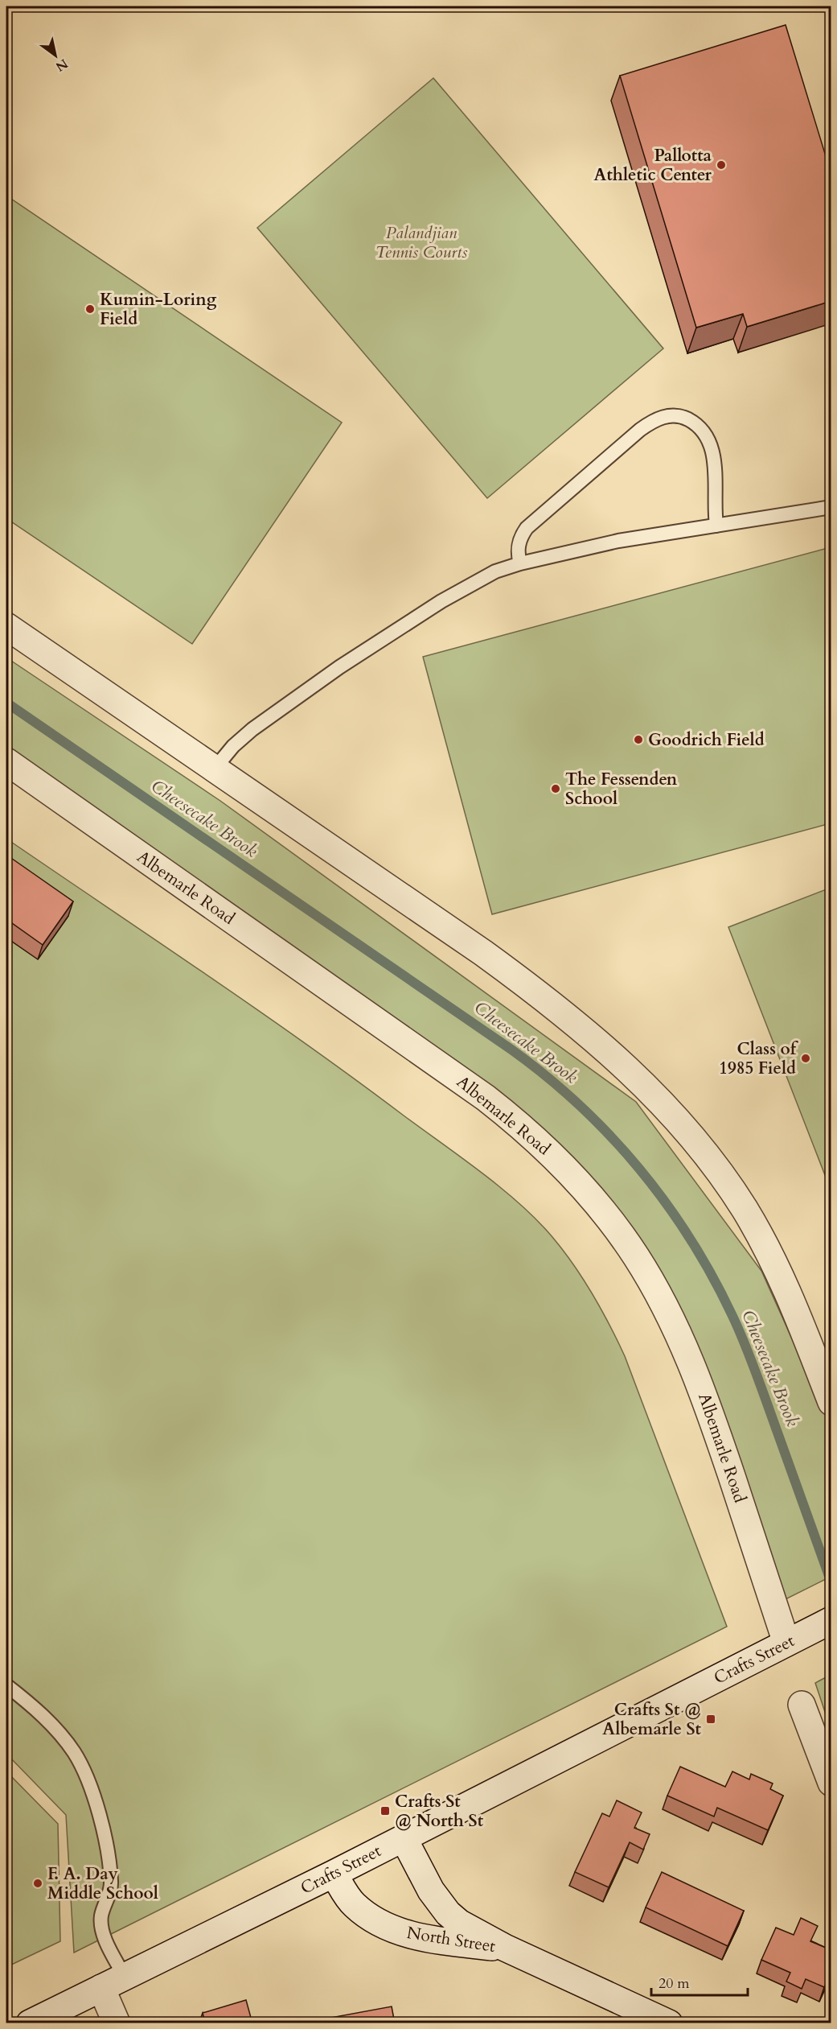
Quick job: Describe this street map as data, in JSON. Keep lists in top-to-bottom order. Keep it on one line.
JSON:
{"streets":{"street":["Albemarle Road","Crafts Street","North Street"]},"crossings":[["Albemarle Road","Crafts Street"],["Crafts Street","North Street"]],"water":["Cheesecake Brook"],"parks":["Palandjian Tennis Courts"],"places":{"other":["Pallotta Athletic Center","Kumin-Loring Field","Goodrich Field","The Fessenden School","Class of 1985 Field","F. A. Day Middle School"],"transit":["Crafts St @ Albemarle St","Crafts St @ North St"]},"scale_bar":"20 m","north":"bottom right"}
